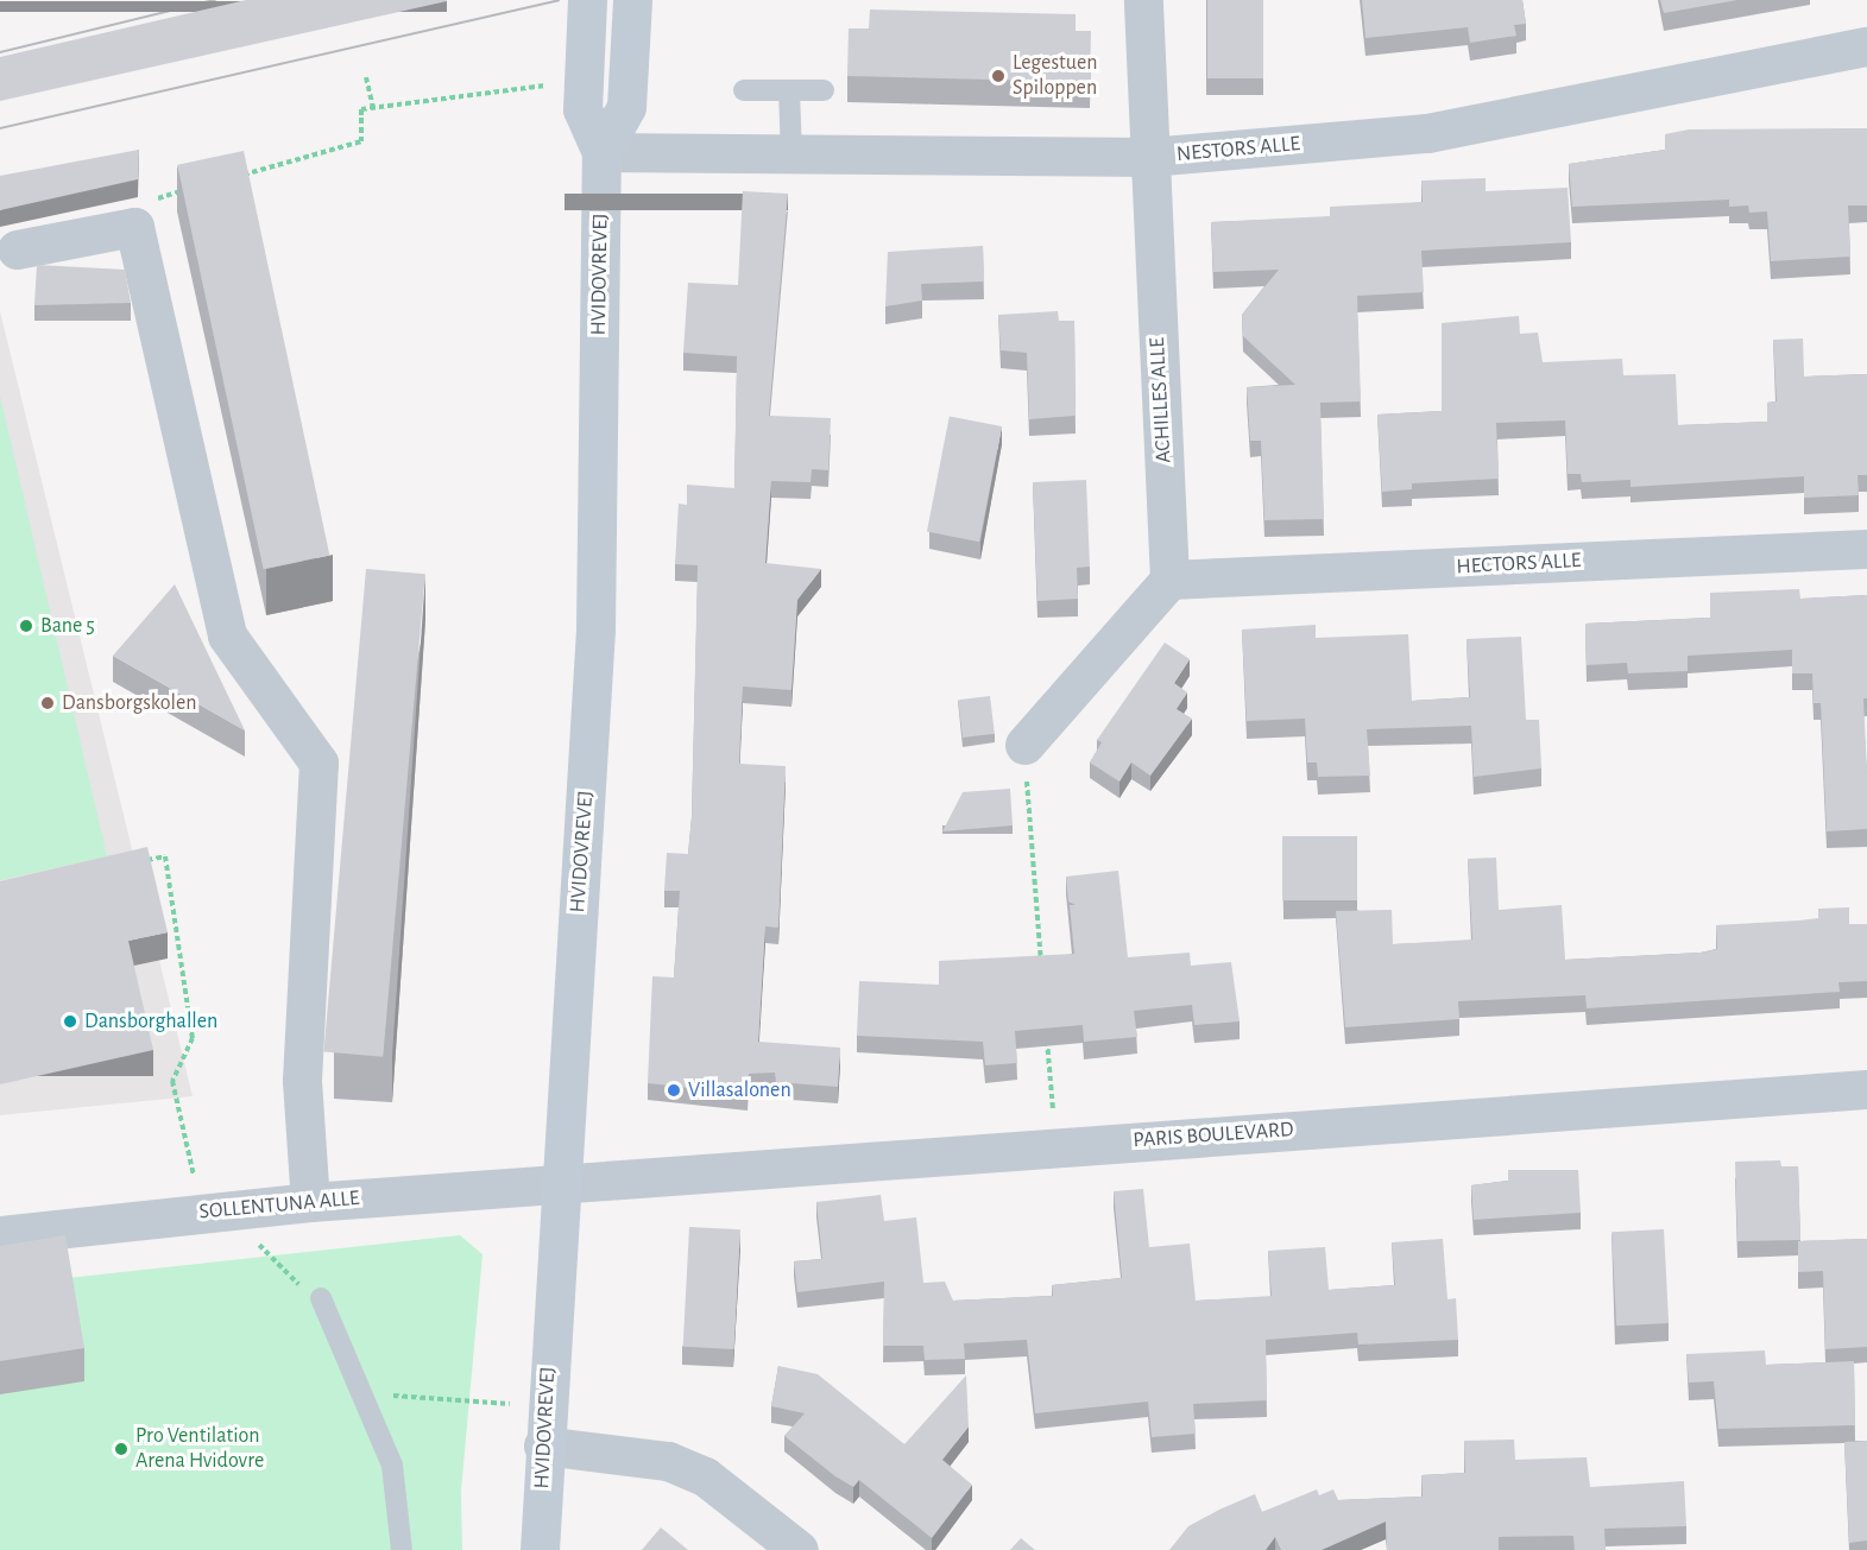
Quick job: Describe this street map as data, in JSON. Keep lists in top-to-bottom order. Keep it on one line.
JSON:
{"streets":{"street":["NESTORS ALLE","HVIDOVREVEJ","ACHILLES ALLE","HECTORS ALLE","PARIS BOULEVARD","SOLLENTUNA ALLE"]},"crossings":[["NESTORS ALLE","HVIDOVREVEJ"],["NESTORS ALLE","ACHILLES ALLE"],["HVIDOVREVEJ","PARIS BOULEVARD"],["HVIDOVREVEJ","SOLLENTUNA ALLE"],["ACHILLES ALLE","HECTORS ALLE"],["PARIS BOULEVARD","SOLLENTUNA ALLE"]],"places":["Legestuen Spiloppen","Bane 5","Dansborgskolen","Dansborghallen","Villasalonen","Pro Ventilation Arena Hvidovre"]}
